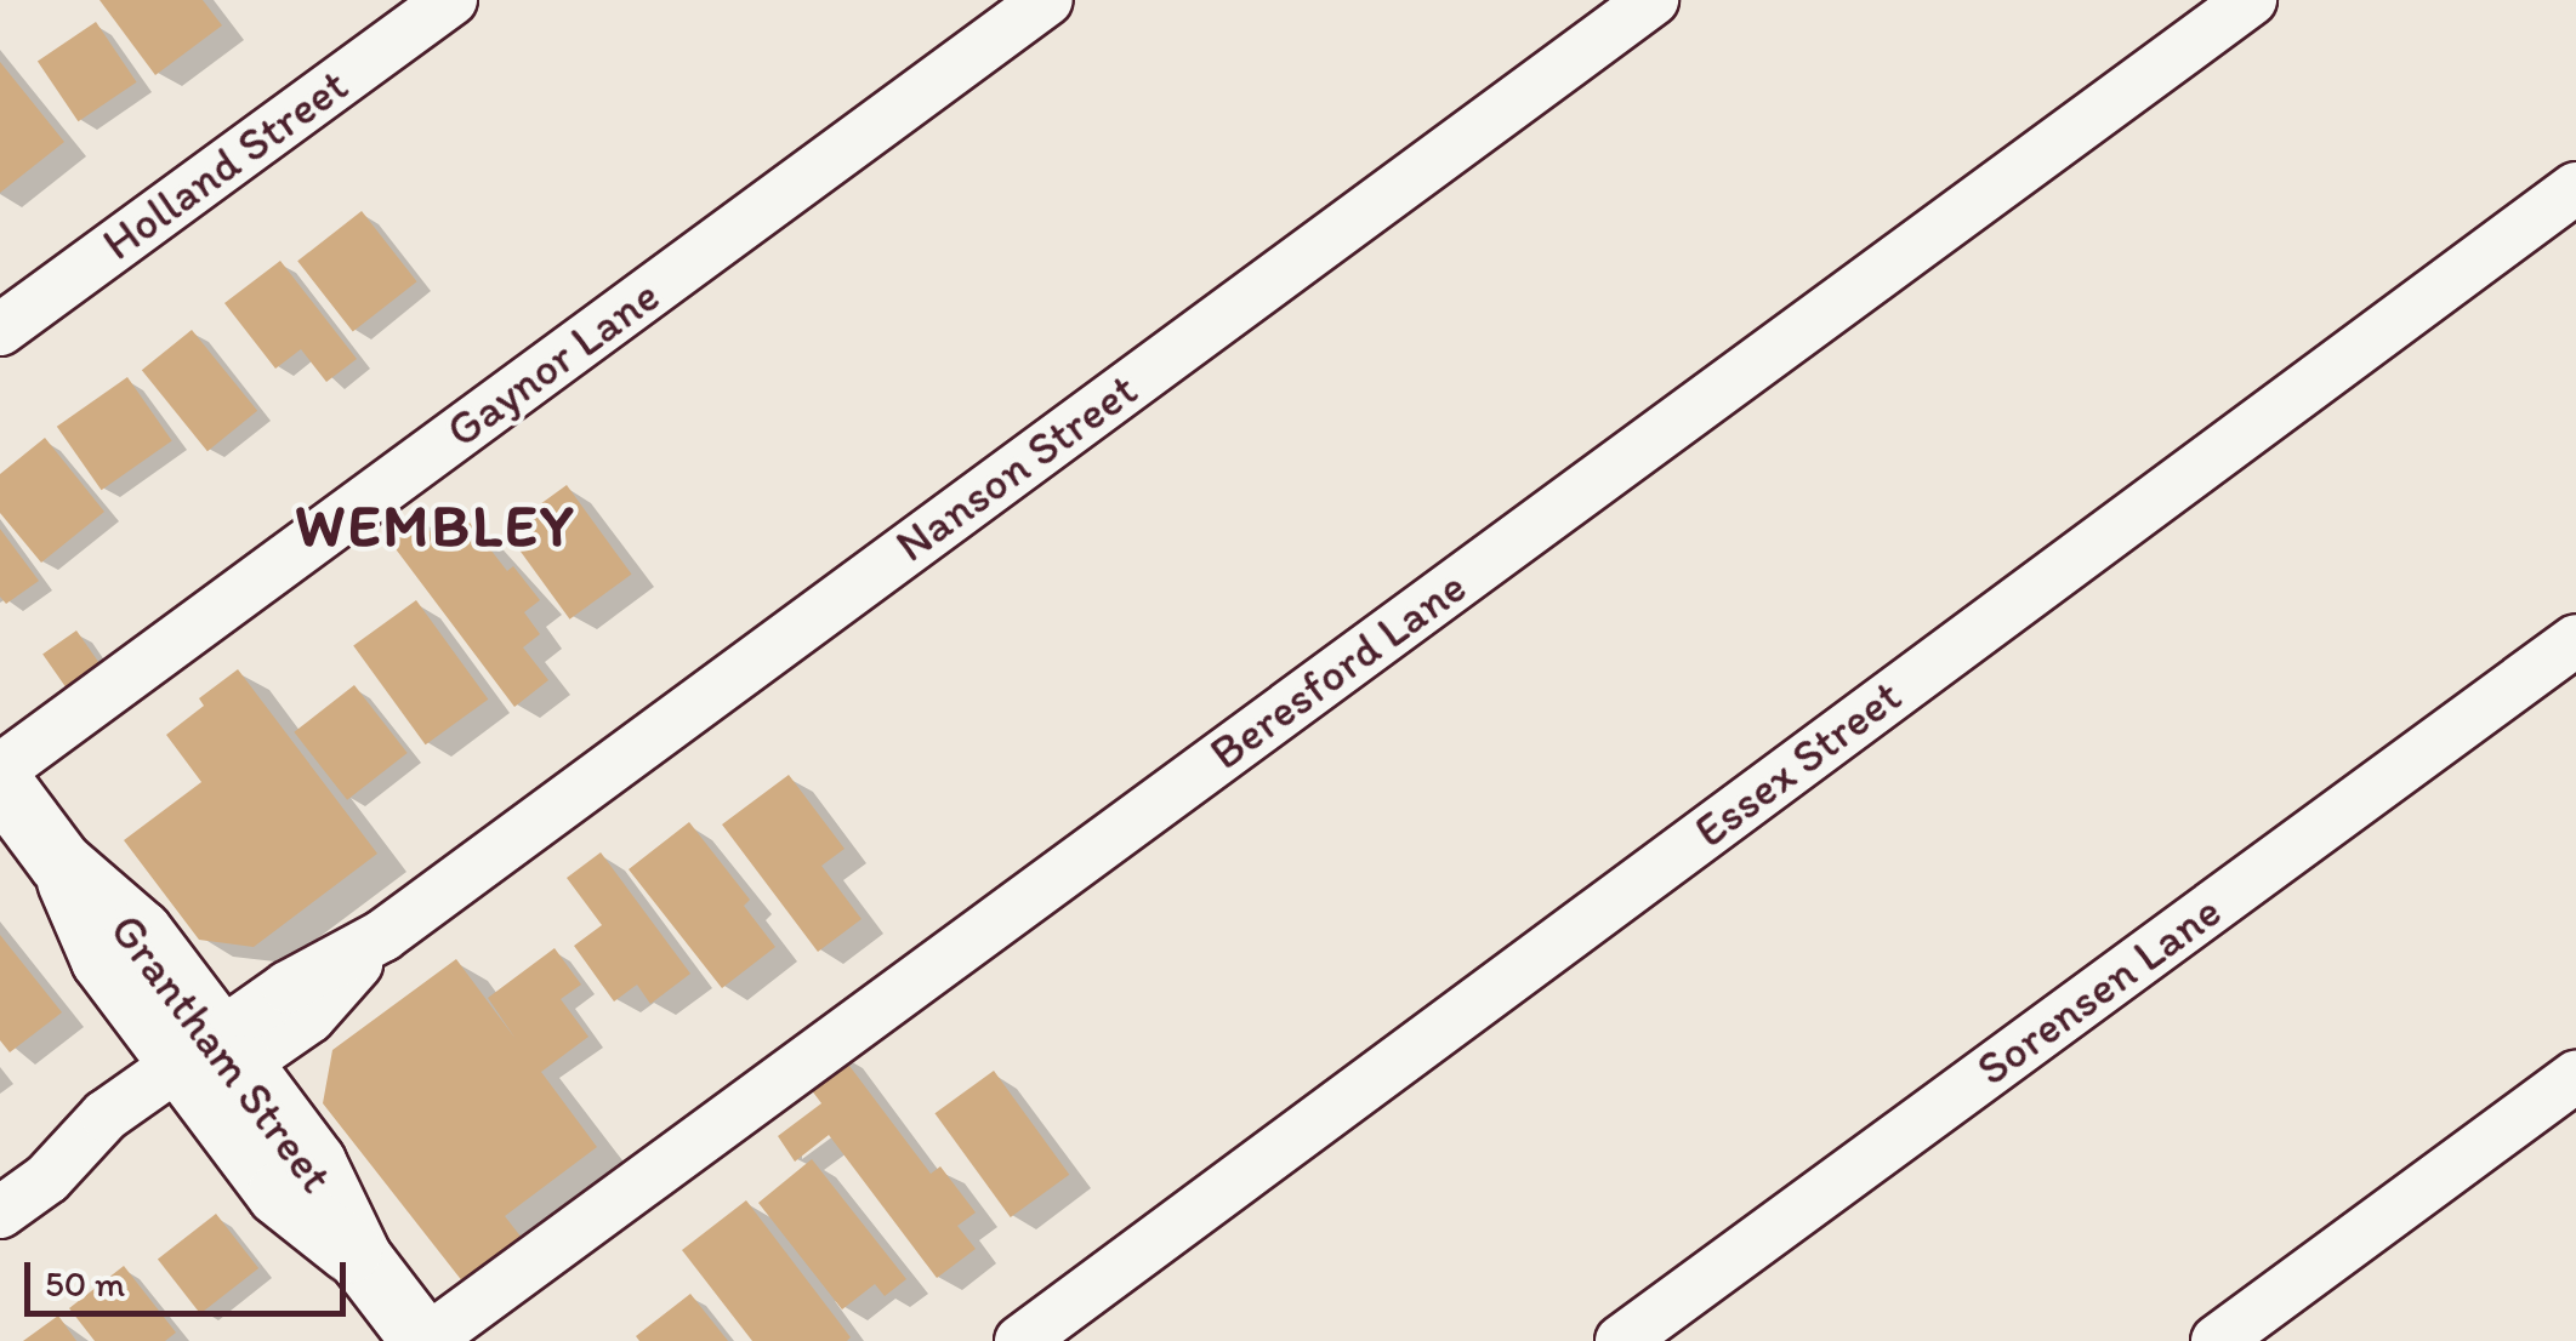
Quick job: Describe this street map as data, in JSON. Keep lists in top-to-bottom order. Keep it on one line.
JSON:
{"streets":{"main road":["Grantham Street"],"street":["Holland Street","Gaynor Lane","Nanson Street","Beresford Lane","Essex Street","Sorensen Lane"]},"crossings":[["Nanson Street","Grantham Street"],["Beresford Lane","Grantham Street"]],"districts":["WEMBLEY"],"scale_bar":"50 m"}
